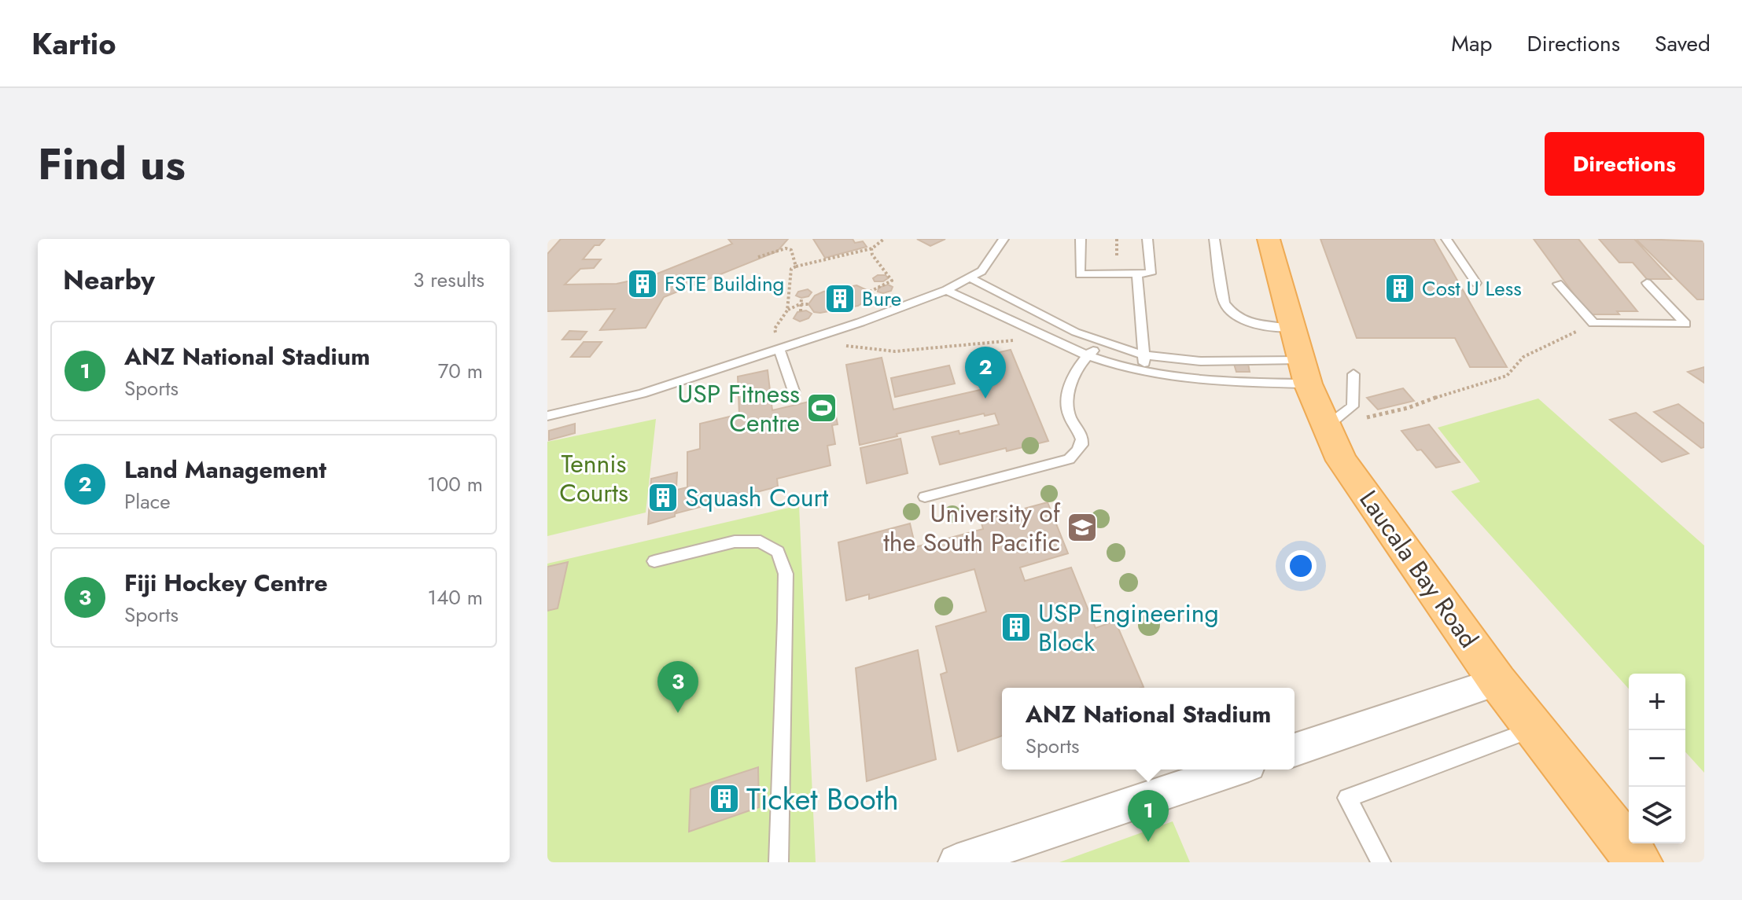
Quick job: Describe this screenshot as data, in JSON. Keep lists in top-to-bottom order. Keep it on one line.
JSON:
{"streets":{"main road":["Laucala Bay Road"]},"parks":["Tennis Courts"],"places":{"building":["FSTE Building","Cost U Less","Bure","Squash Court","USP Engineering Block","Ticket Booth"],"sports":["USP Fitness Centre"],"school or university":["University of the South Pacific"]},"page":{"header":"Kartio","nav":["Map","Directions","Saved"],"title":"Find us","buttons":"Directions","heading":["Nearby","3 results"],"list":[{"mark":"1","name":"ANZ National Stadium","note":"Sports","value":"70 m"},{"mark":"2","name":"Land Management","note":"Place","value":"100 m"},{"mark":"3","name":"Fiji Hockey Centre","note":"Sports","value":"140 m"}],"pins":["2","3","1"],"map_buttons":["+","−"],"popup":["ANZ National Stadium","Sports"]}}
